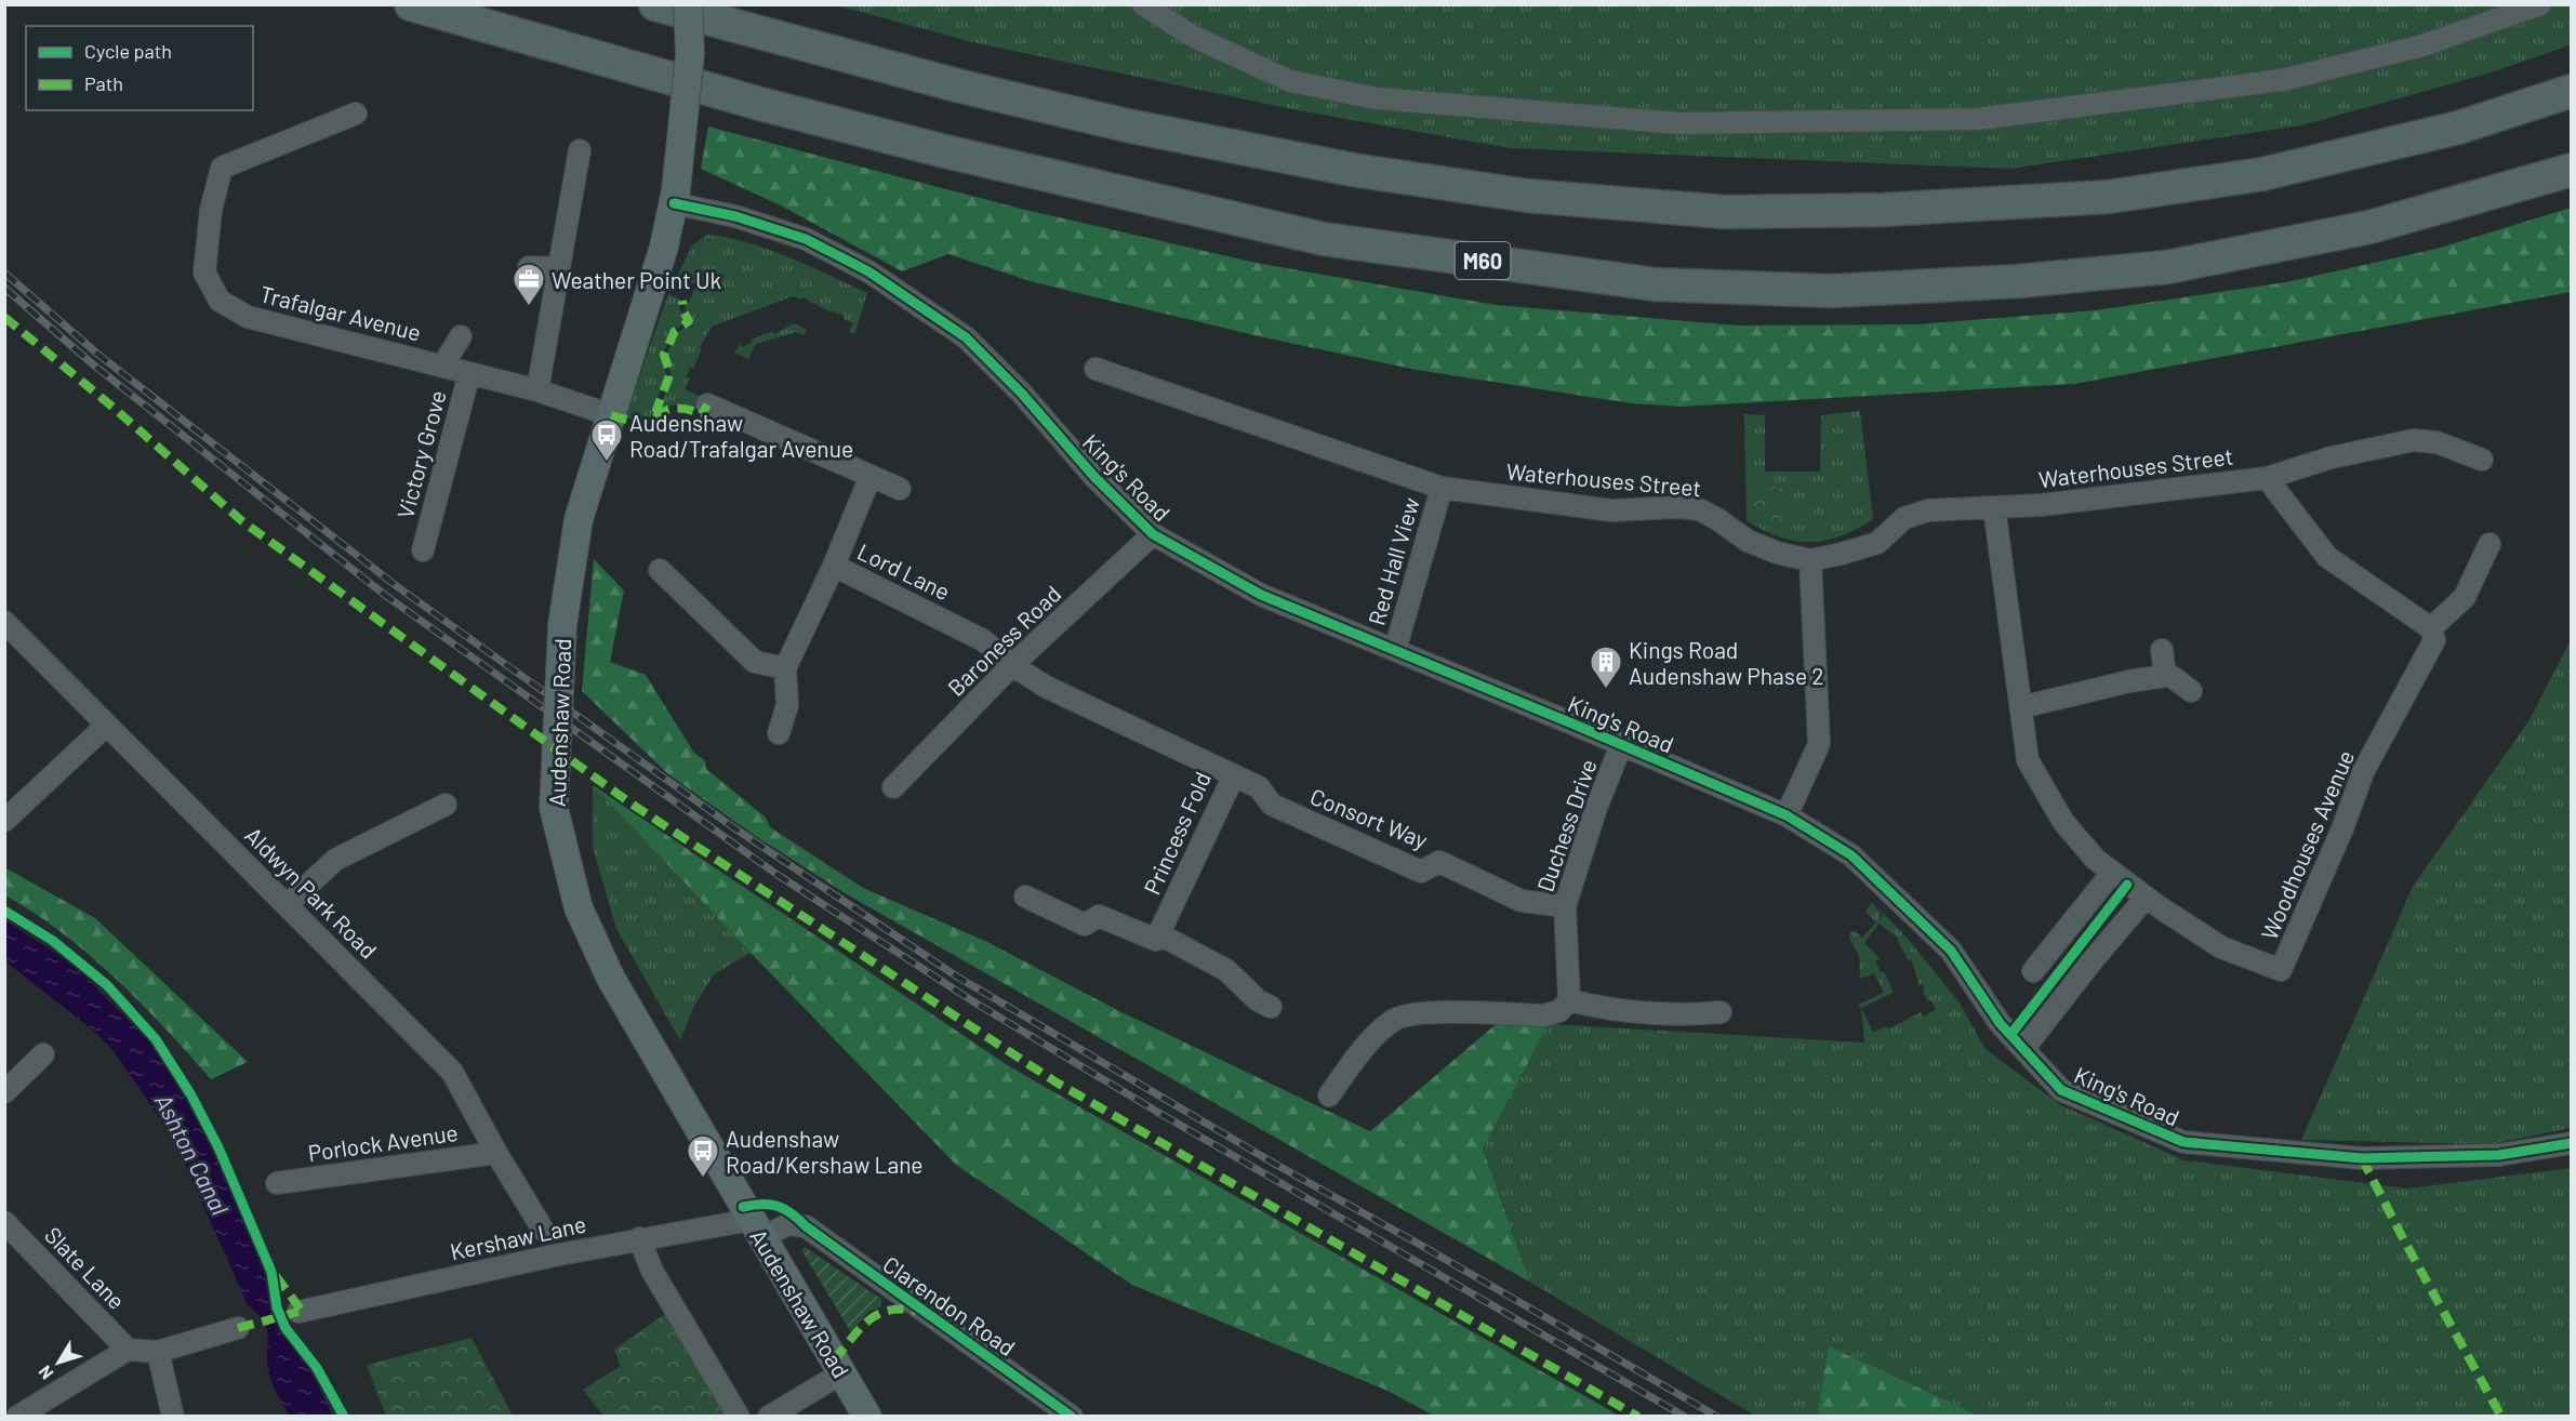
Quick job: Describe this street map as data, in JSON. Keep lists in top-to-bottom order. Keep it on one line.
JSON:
{"streets":{"highway":["M60"],"main road":["Audenshaw Road"],"street":["Trafalgar Avenue","Victory Grove","Waterhouses Street","King's Road","Red Hall View","Lord Lane","Baroness Road","Consort Way","Duchess Drive","Princess Fold","Woodhouses Avenue","Aldwyn Park Road","Porlock Avenue","Kershaw Lane","Slate Lane","Clarendon Road"]},"crossings":[["Trafalgar Avenue","Victory Grove"],["Trafalgar Avenue","Audenshaw Road"],["Waterhouses Street","Red Hall View"],["Waterhouses Street","Woodhouses Avenue"],["King's Road","Red Hall View"],["King's Road","Baroness Road"],["King's Road","Audenshaw Road"],["King's Road","Duchess Drive"],["Lord Lane","Baroness Road"],["Lord Lane","Princess Fold"],["Baroness Road","Princess Fold"],["Audenshaw Road","Kershaw Lane"],["Audenshaw Road","Clarendon Road"],["Consort Way","Duchess Drive"],["Consort Way","Princess Fold"],["Aldwyn Park Road","Porlock Avenue"],["Kershaw Lane","Clarendon Road"]],"water":["Ashton Canal"],"places":{"office":["Weather Point Uk"],"bus stop":["Audenshaw Road/Trafalgar Avenue","Audenshaw Road/Kershaw Lane"],"building":["Kings Road Audenshaw Phase 2"]},"legend":["Cycle path","Path"],"north":"bottom left"}
